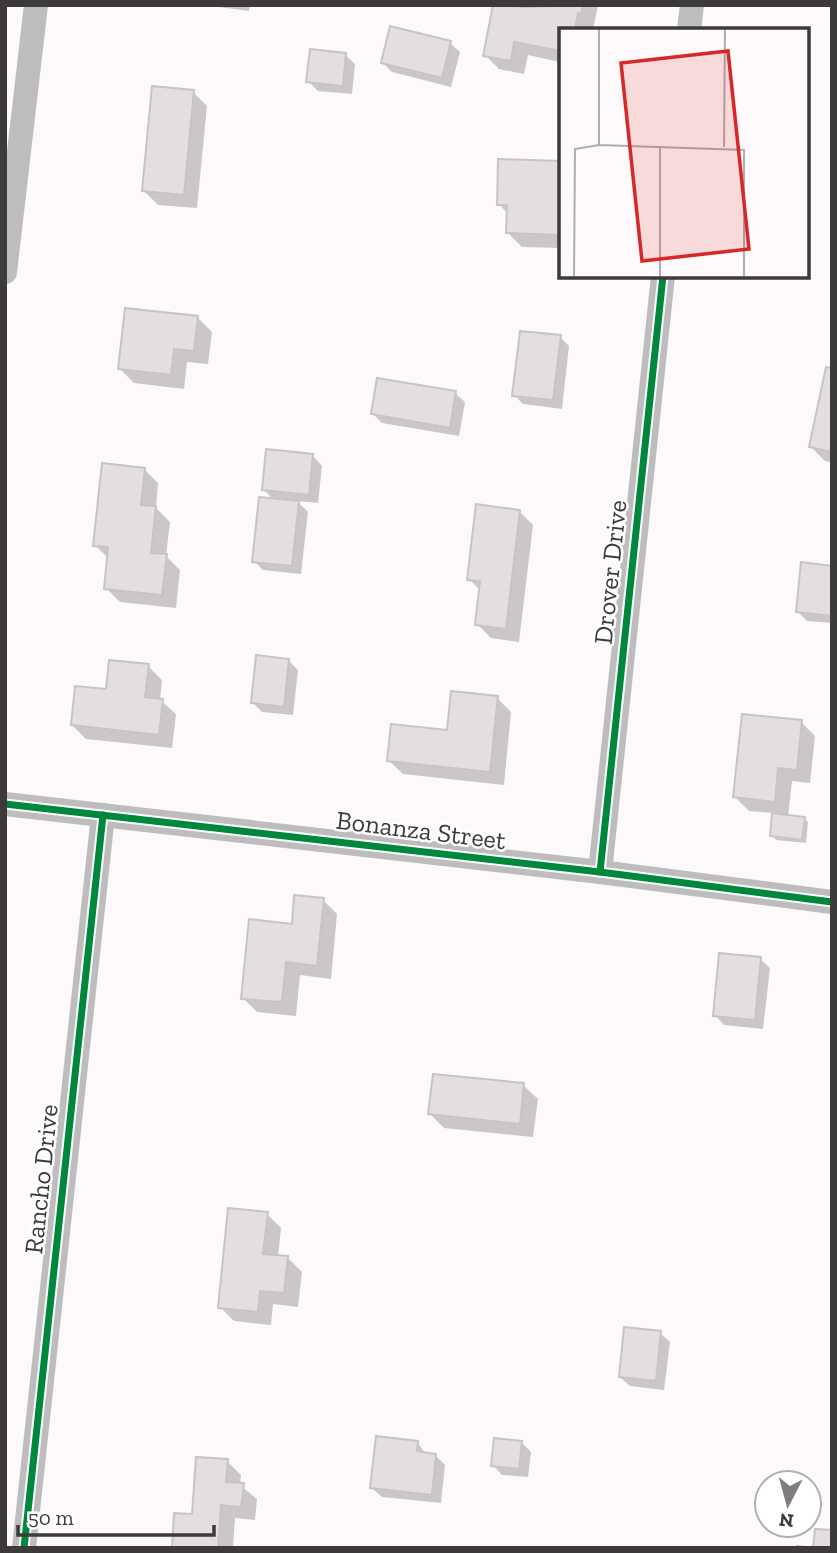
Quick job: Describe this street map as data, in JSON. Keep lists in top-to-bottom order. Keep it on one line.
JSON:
{"streets":{"street":["Drover Drive","Bonanza Street","Rancho Drive"]},"crossings":[["Drover Drive","Bonanza Street"],["Bonanza Street","Rancho Drive"]],"scale_bar":"50 m","north":"bottom"}
